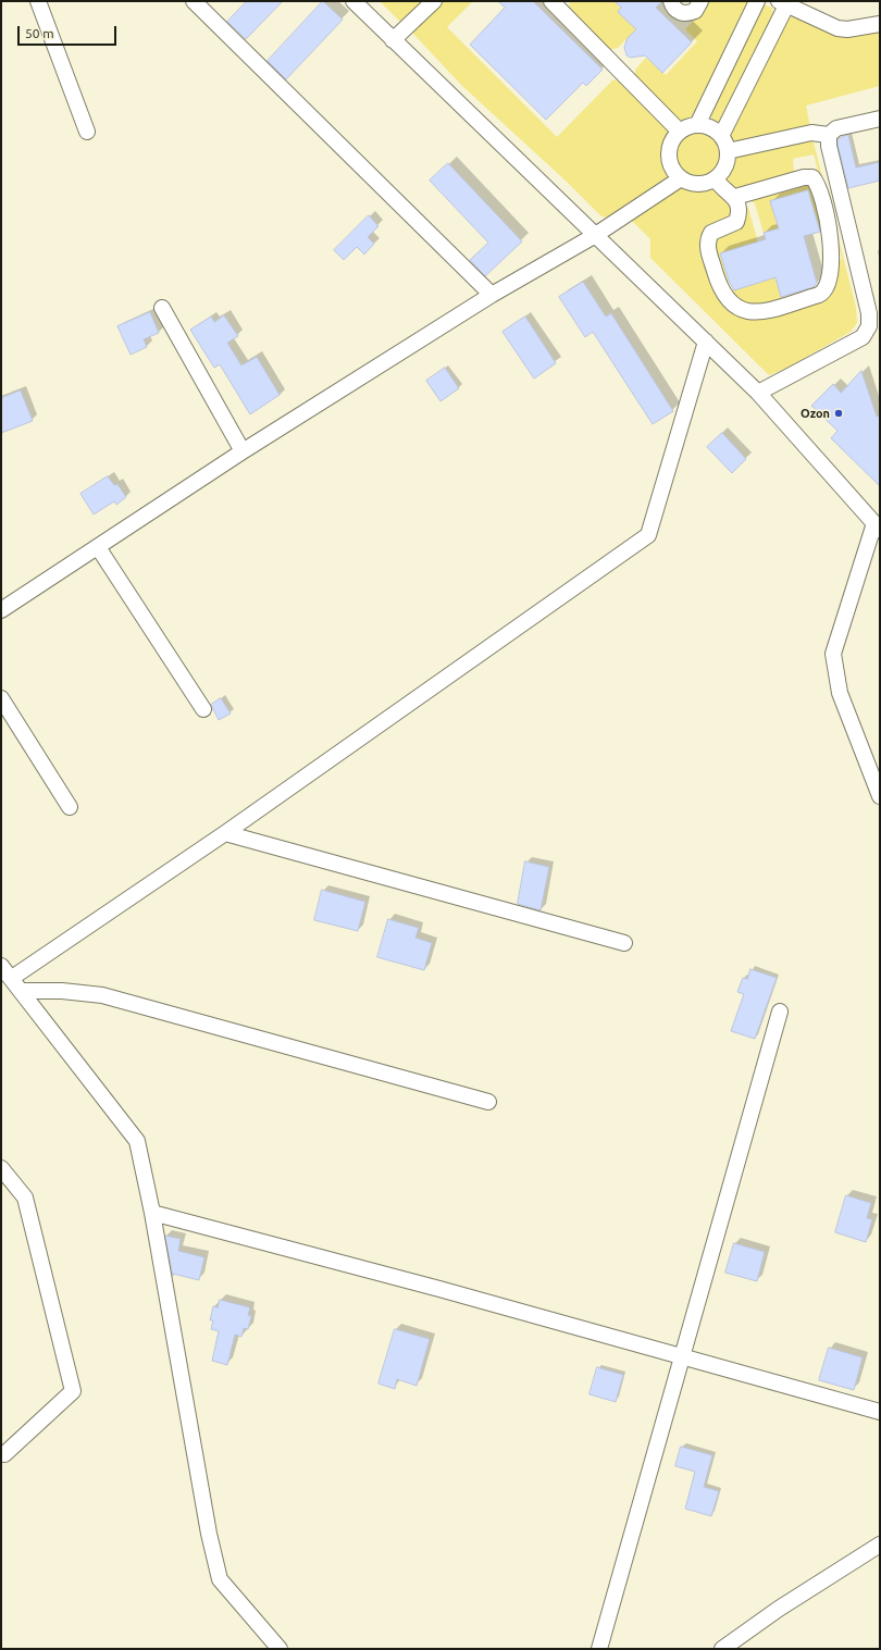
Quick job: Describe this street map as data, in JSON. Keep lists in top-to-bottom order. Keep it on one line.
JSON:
{"places":["Ozon"],"scale_bar":"50 m"}
